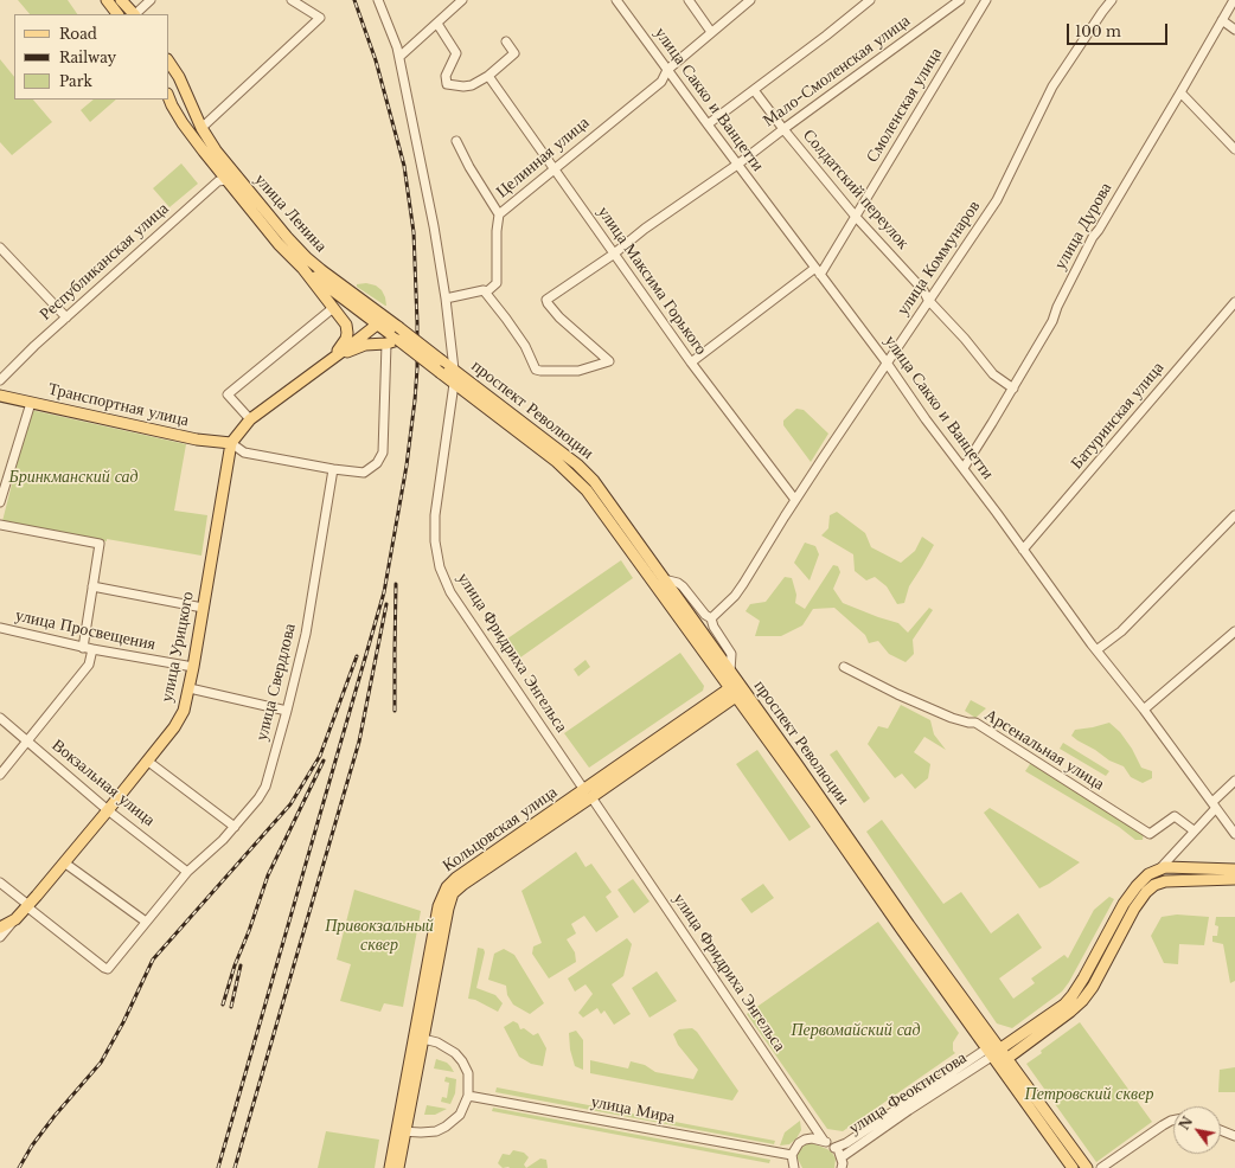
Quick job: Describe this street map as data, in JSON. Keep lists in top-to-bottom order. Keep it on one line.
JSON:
{"streets":{"main road":["улица Ленина","Транспортная улица","проспект Революции","улица Урицкого","Кольцовская улица"],"street":["Мало-Смоленская улица","улица Сакко и Ванцетти","Смоленская улица","Целинная улица","Солдатский переулок","улица Дурова","улица Коммунаров","Республиканская улица","улица Максима Горького","Батуринская улица","улица Просвещения","улица Фридриха Энгельса","улица Свердлова","Арсенальная улица","Вокзальная улица","улица Феоктистова","улица Мира"]},"crossings":[["Мало-Смоленская улица","улица Сакко и Ванцетти"],["Мало-Смоленская улица","Целинная улица"],["Мало-Смоленская улица","Солдатский переулок"],["Мало-Смоленская улица","улица Максима Горького"],["улица Сакко и Ванцетти","Смоленская улица"],["улица Сакко и Ванцетти","Целинная улица"],["улица Сакко и Ванцетти","улица Дурова"],["улица Сакко и Ванцетти","улица Коммунаров"],["улица Сакко и Ванцетти","Батуринская улица"],["Смоленская улица","Солдатский переулок"],["Смоленская улица","улица Максима Горького"],["Целинная улица","улица Максима Горького"],["Солдатский переулок","улица Дурова"],["Солдатский переулок","улица Коммунаров"],["улица Ленина","Республиканская улица"],["улица Ленина","проспект Революции"],["улица Ленина","улица Фридриха Энгельса"],["улица Коммунаров","улица Максима Горького"],["Транспортная улица","улица Урицкого"],["проспект Революции","улица Фридриха Энгельса"],["проспект Революции","Кольцовская улица"],["проспект Революции","улица Феоктистова"],["улица Просвещения","улица Урицкого"],["улица Урицкого","улица Свердлова"],["улица Урицкого","Вокзальная улица"],["улица Фридриха Энгельса","Кольцовская улица"],["улица Фридриха Энгельса","улица Феоктистова"],["улица Свердлова","Вокзальная улица"]],"parks":["Бринкманский сад","Привокзальный сквер","Первомайский сад","Петровский сквер"],"legend":["Road","Railway","Park"],"scale_bar":"100 m","north":"top left"}
